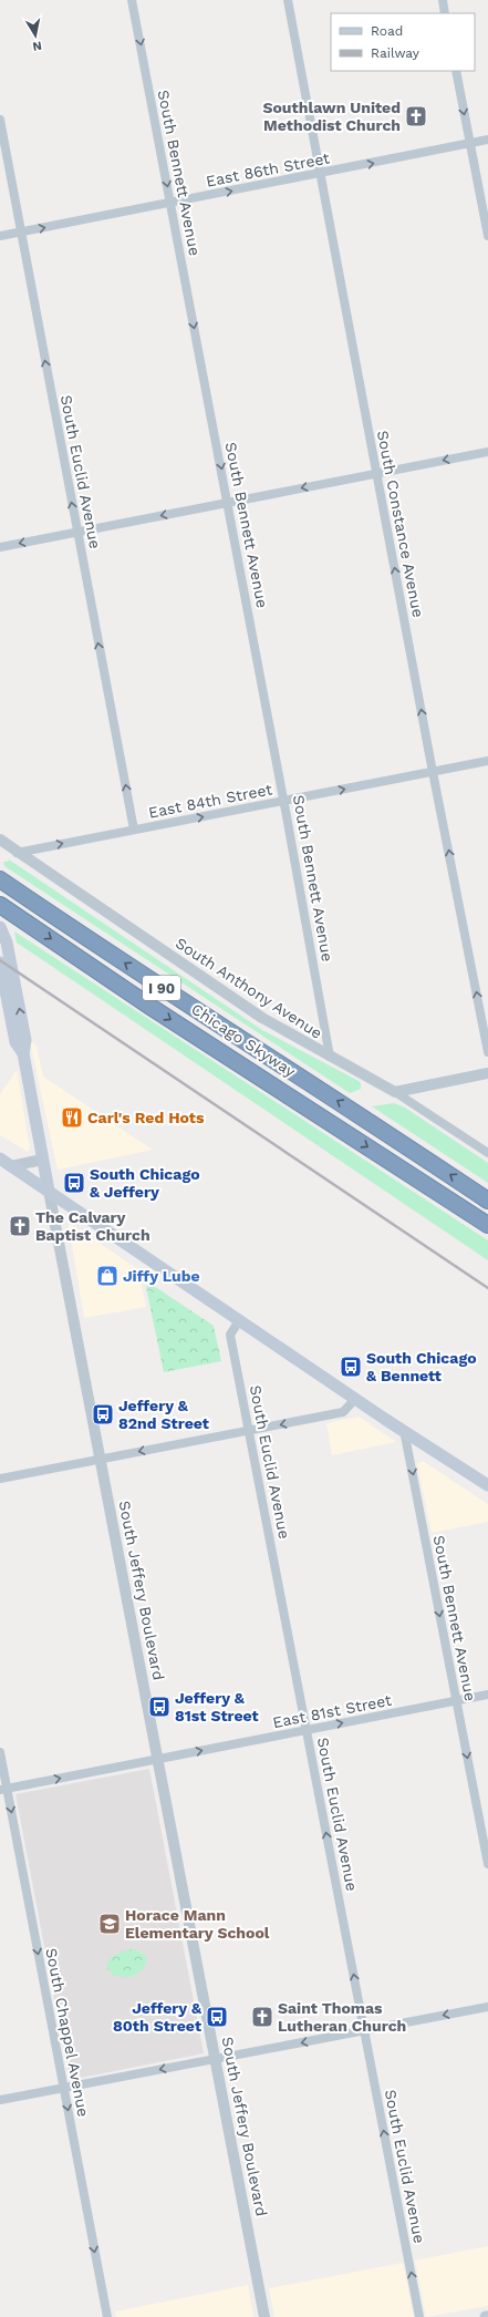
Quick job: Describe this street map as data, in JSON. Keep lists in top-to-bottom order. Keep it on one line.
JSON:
{"streets":{"highway":["I 90","Chicago Skyway"],"main road":["South Jeffery Boulevard"],"street":["East 86th Street","South Bennett Avenue","South Euclid Avenue","South Constance Avenue","East 84th Street","South Anthony Avenue","East 81st Street","South Chappel Avenue"]},"crossings":[["East 86th Street","South Bennett Avenue"],["East 86th Street","South Euclid Avenue"],["East 86th Street","South Constance Avenue"],["South Bennett Avenue","East 84th Street"],["South Bennett Avenue","South Anthony Avenue"],["South Bennett Avenue","East 81st Street"],["South Euclid Avenue","East 84th Street"],["South Euclid Avenue","East 81st Street"],["South Constance Avenue","East 84th Street"],["East 84th Street","South Anthony Avenue"],["South Jeffery Boulevard","East 81st Street"],["East 81st Street","South Chappel Avenue"]],"one_way":["East 86th Street","South Bennett Avenue","South Euclid Avenue","South Constance Avenue","East 84th Street","East 81st Street","South Chappel Avenue"],"places":{"church":["Southlawn United Methodist Church","The Calvary Baptist Church","Saint Thomas Lutheran Church"],"restaurant":["Carl's Red Hots"],"bus stop":["South Chicago & Jeffery","South Chicago & Bennett","Jeffery & 82nd Street","Jeffery & 81st Street","Jeffery & 80th Street"],"shop":["Jiffy Lube"],"school or university":["Horace Mann Elementary School"]},"legend":["Road","Railway"],"north":"bottom"}
